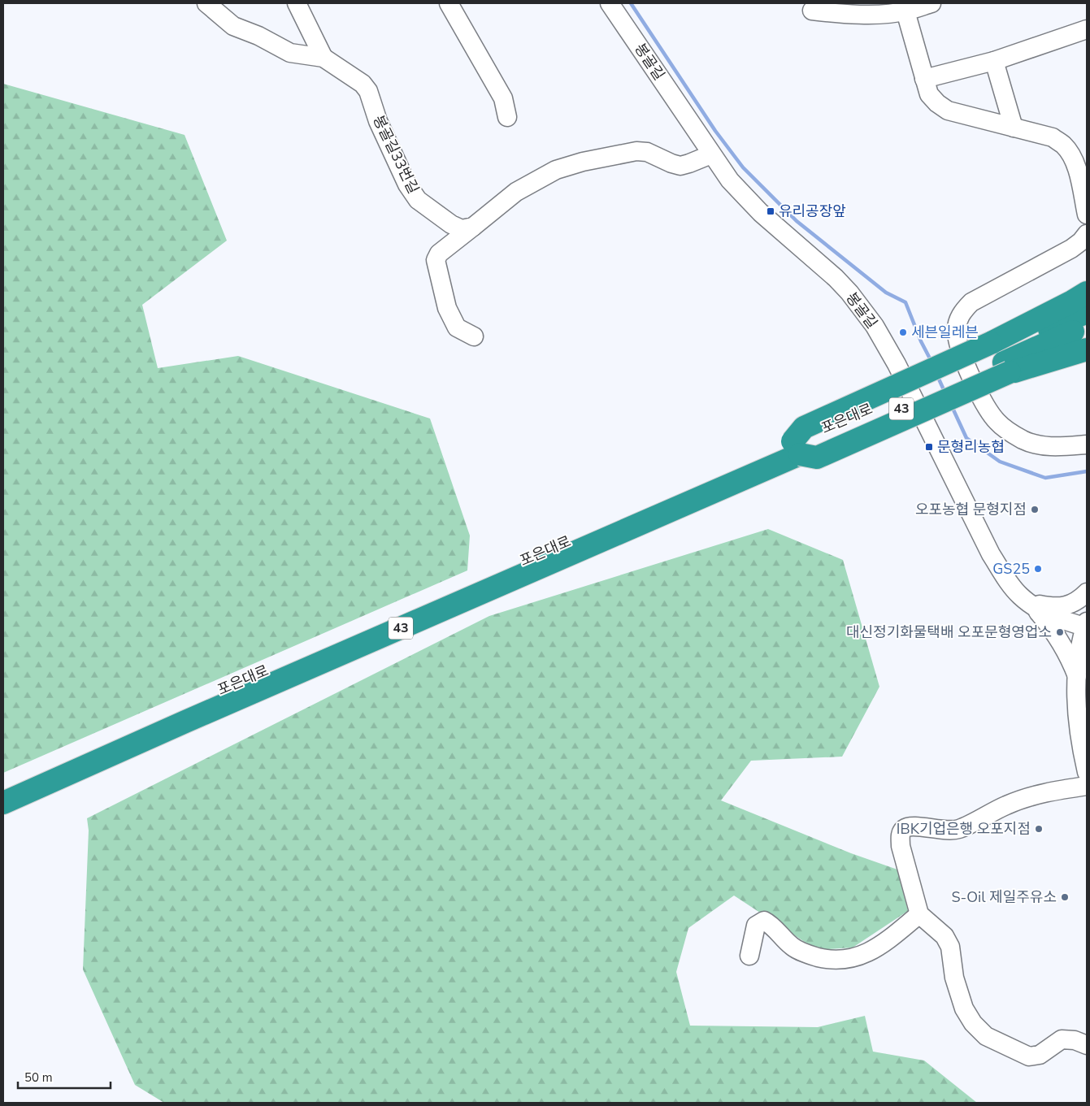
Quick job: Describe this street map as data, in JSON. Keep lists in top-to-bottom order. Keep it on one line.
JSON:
{"streets":{"highway":["43","포은대로"],"street":["봉골길","봉골길33번길"]},"places":{"transit":["유리공장앞","문형리농협"],"other":["세븐일레븐","오포농협 문형지점","GS25","대신정기화물택배 오포문형영업소","IBK기업은행 오포지점","S-Oil 제일주유소"]},"scale_bar":"50 m"}
